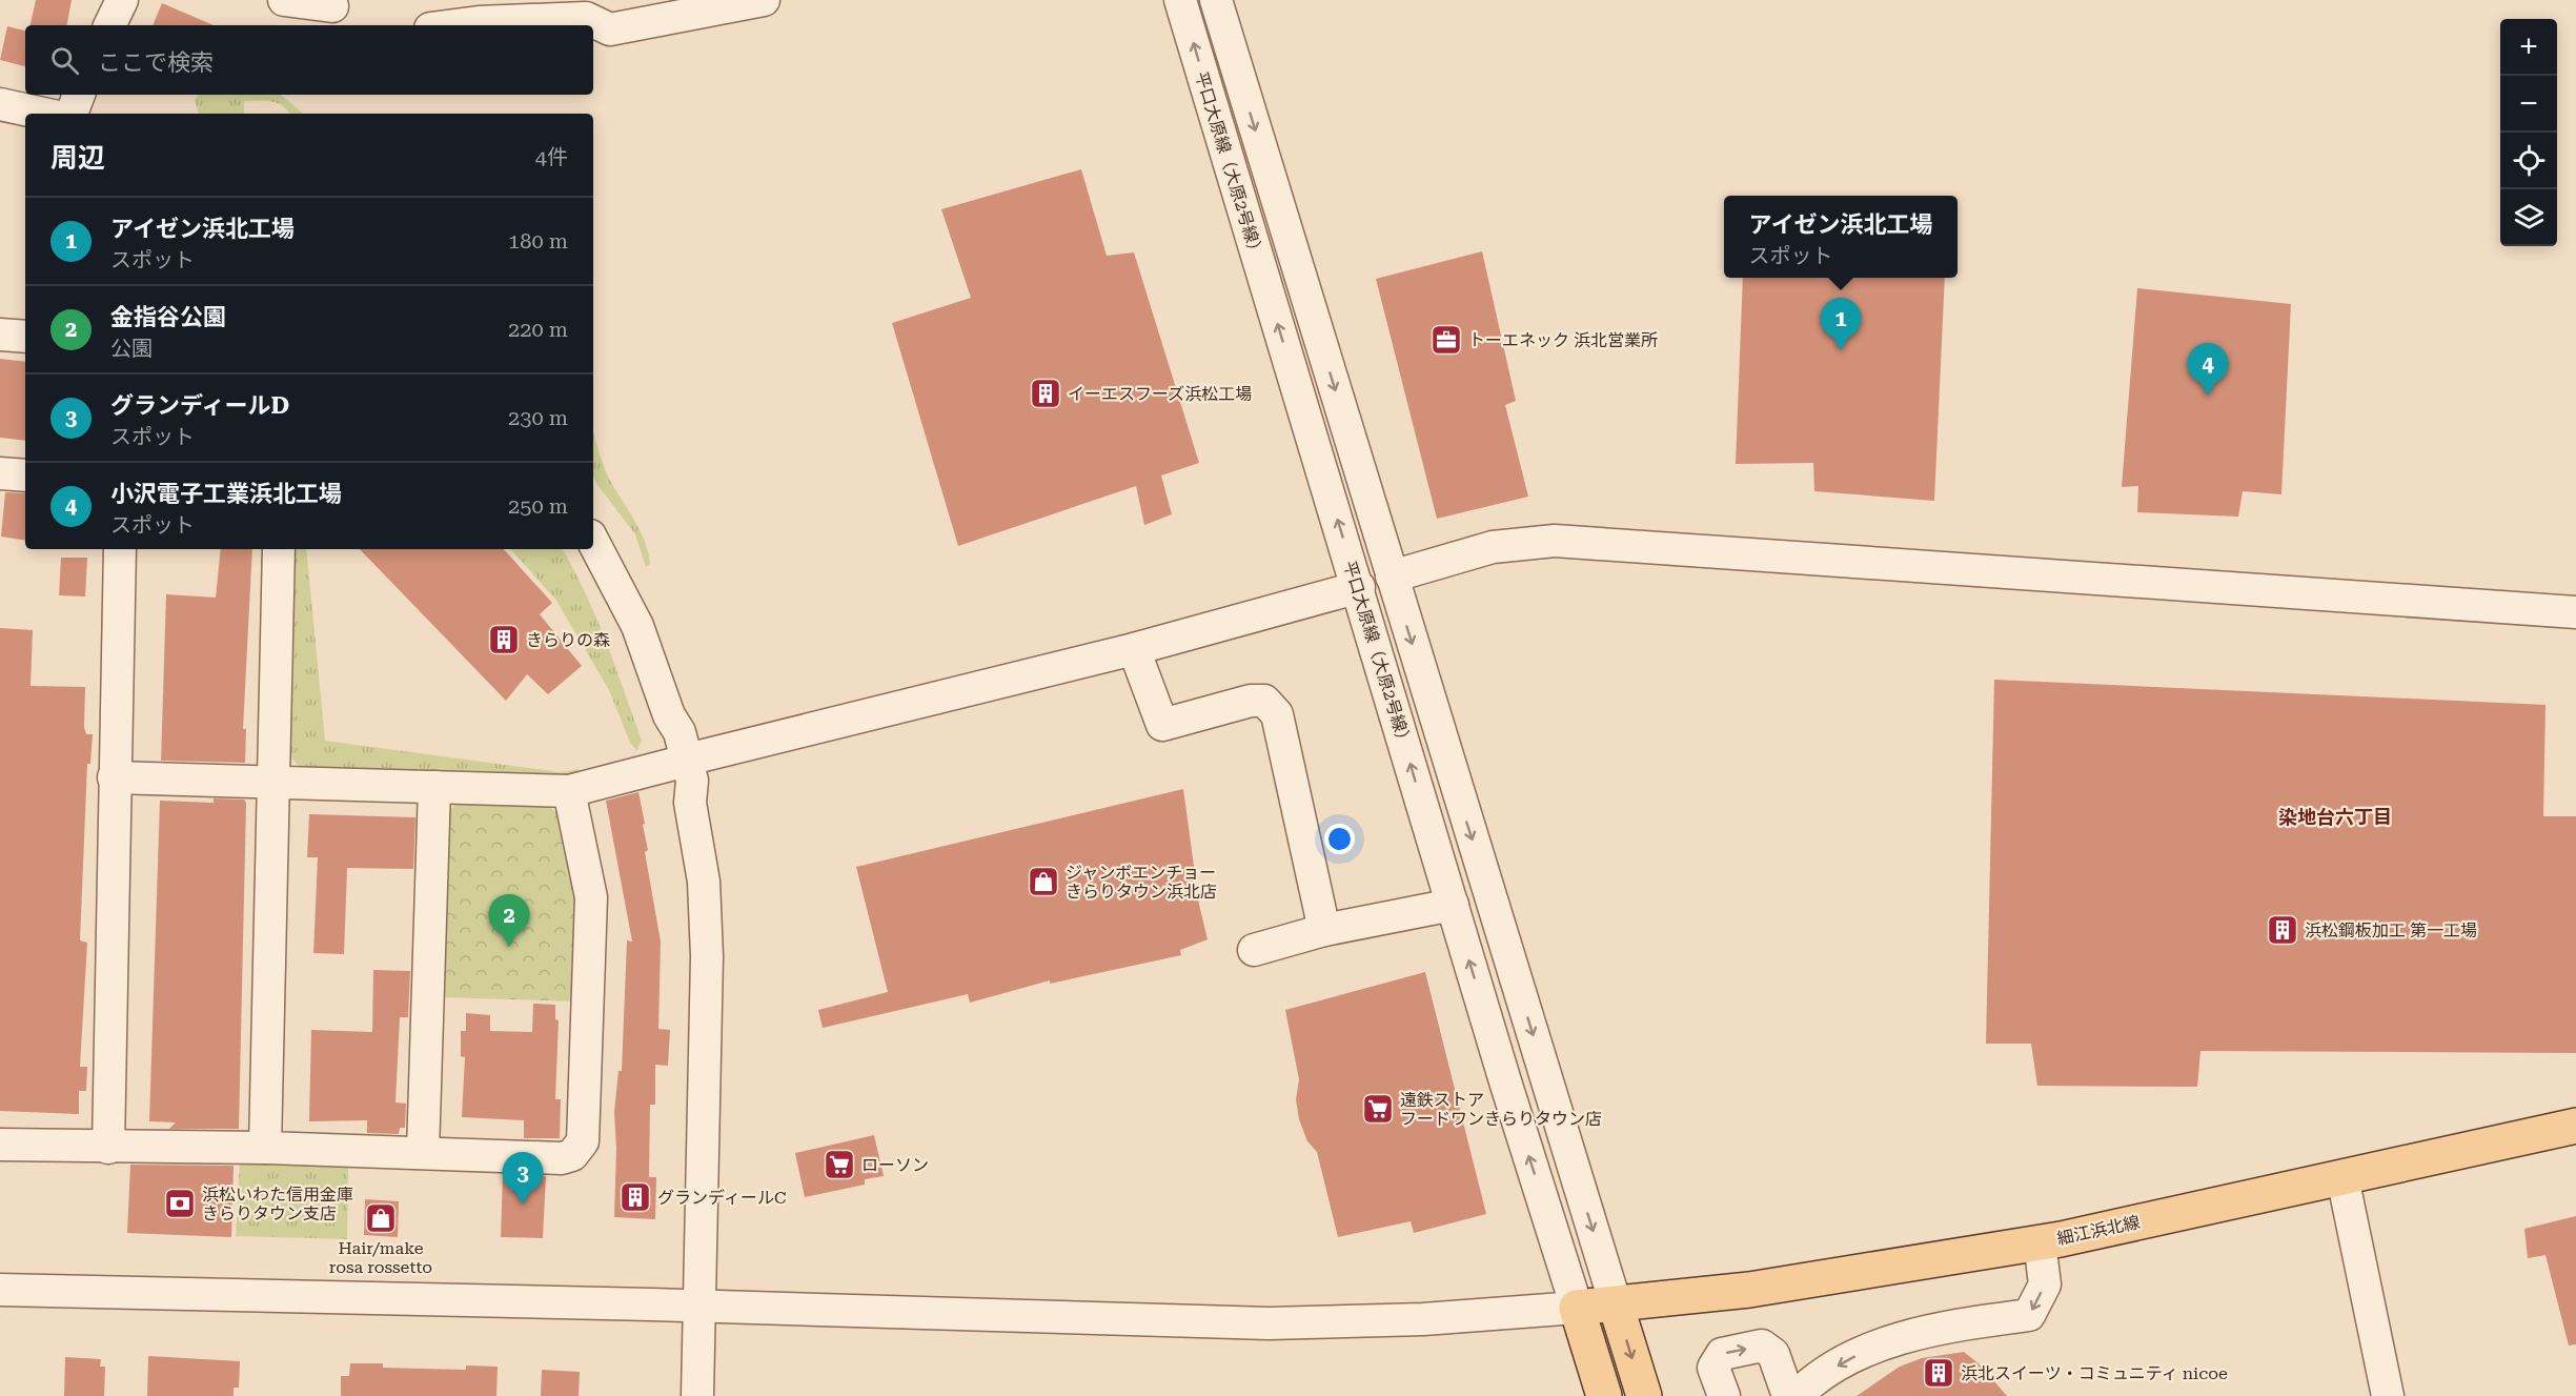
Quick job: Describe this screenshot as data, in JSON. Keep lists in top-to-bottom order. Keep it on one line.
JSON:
{"streets":{"main road":["細江浜北線"],"street":["平口大原線（大原2号線）"]},"crossings":[["平口大原線（大原2号線）","細江浜北線"]],"districts":["染地台六丁目"],"places":{"office":["トーエネック 浜北営業所"],"building":["イーエスフーズ浜松工場","きらりの森","浜松鋼板加工 第一工場","グランディールC","浜北スイーツ・コミュニティ nicoe"],"shop":["ジャンボエンチョー きらりタウン浜北店","Hair/make rosa rossetto"],"supermarket":["遠鉄ストア フードワンきらりタウン店","ローソン"],"bank":["浜松いわた信用金庫 きらりタウン支店"]},"page":{"map_buttons":["+","−"],"search":"ここで検索","heading":["周辺","4件"],"popup":["アイゼン浜北工場","スポット"],"list":[{"mark":"1","name":"アイゼン浜北工場","note":"スポット","value":"180 m"},{"mark":"2","name":"金指谷公園","note":"公園","value":"220 m"},{"mark":"3","name":"グランディールD","note":"スポット","value":"230 m"},{"mark":"4","name":"小沢電子工業浜北工場","note":"スポット","value":"250 m"}],"pins":["1","4","2","3"]}}
